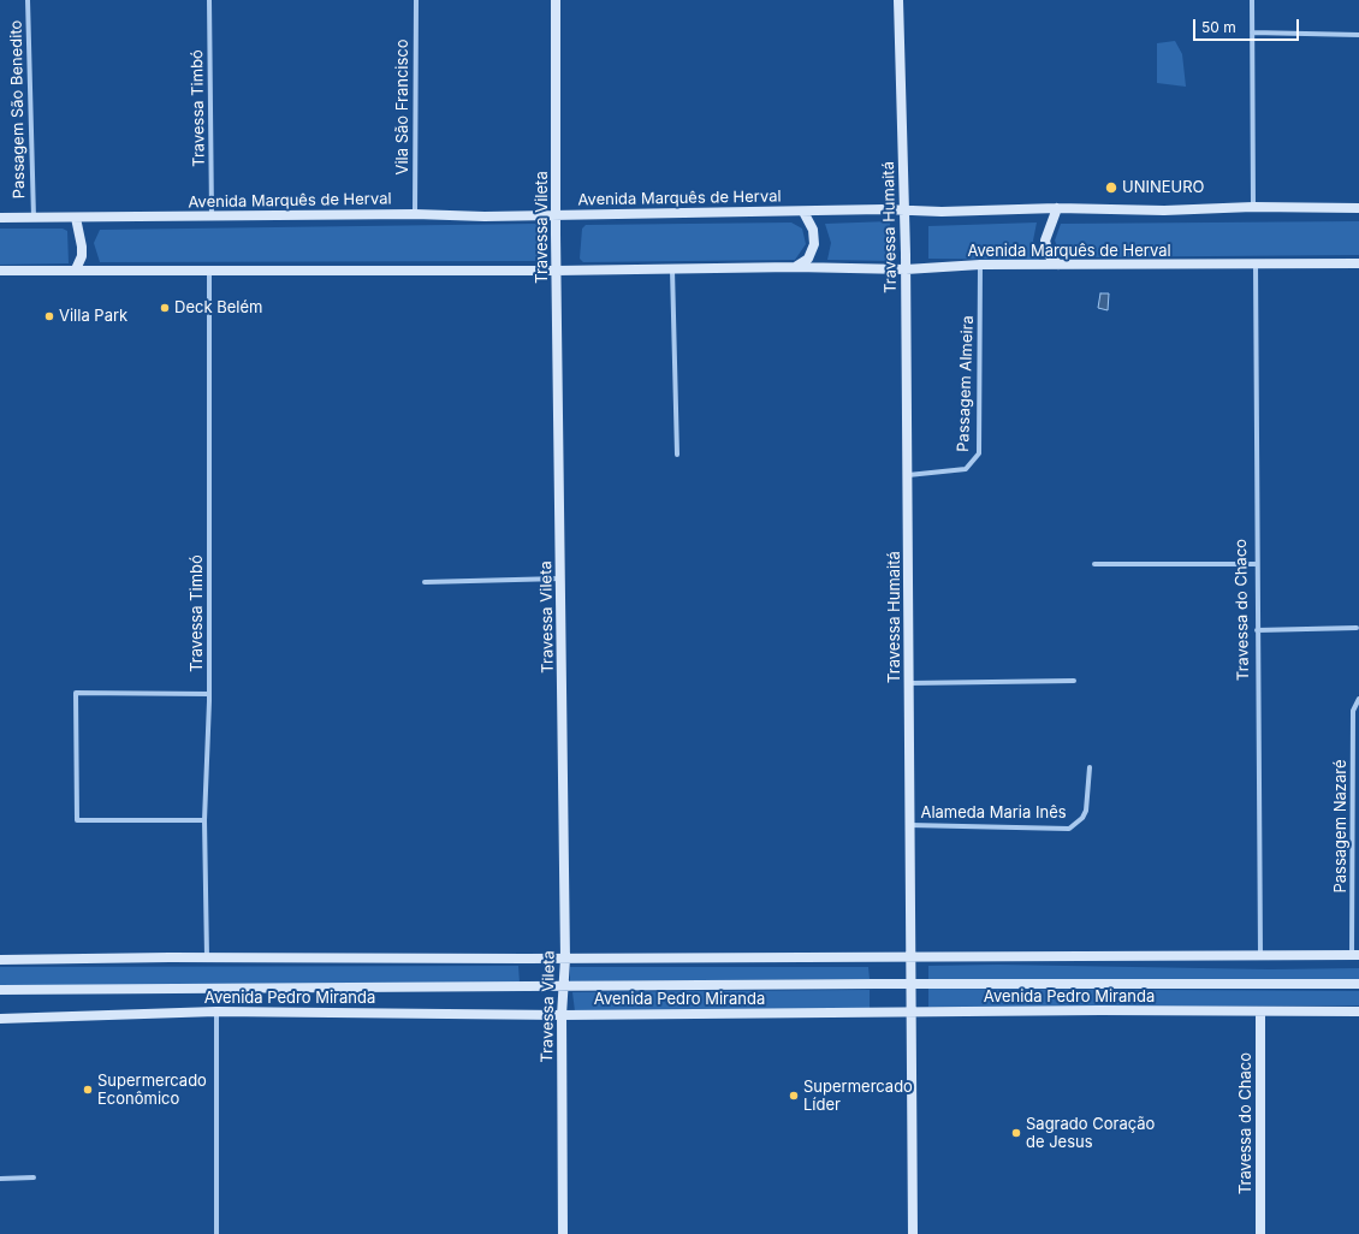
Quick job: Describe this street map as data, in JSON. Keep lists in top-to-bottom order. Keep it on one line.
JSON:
{"streets":{"main road":["Avenida Marquês de Herval","Travessa Vileta","Travessa Humaitá","Travessa do Chaco","Avenida Pedro Miranda"],"street":["Vila São Francisco","Travessa Timbó","Passagem São Benedito","Passagem Almeira","Alameda Maria Inês","Passagem Nazaré"]},"crossings":[["Vila São Francisco","Avenida Marquês de Herval"],["Travessa Timbó","Avenida Marquês de Herval"],["Passagem São Benedito","Avenida Marquês de Herval"],["Avenida Marquês de Herval","Travessa Vileta"],["Avenida Marquês de Herval","Travessa Humaitá"],["Avenida Marquês de Herval","Passagem Almeira"],["Avenida Marquês de Herval","Travessa do Chaco"],["Travessa Vileta","Avenida Pedro Miranda"],["Travessa Humaitá","Passagem Almeira"],["Travessa Humaitá","Alameda Maria Inês"],["Travessa Humaitá","Avenida Pedro Miranda"],["Travessa do Chaco","Avenida Pedro Miranda"]],"places":["UNINEURO","Deck Belém","Villa Park","Supermercado Econômico","Supermercado Líder","Sagrado Coração de Jesus"],"scale_bar":"50 m"}
